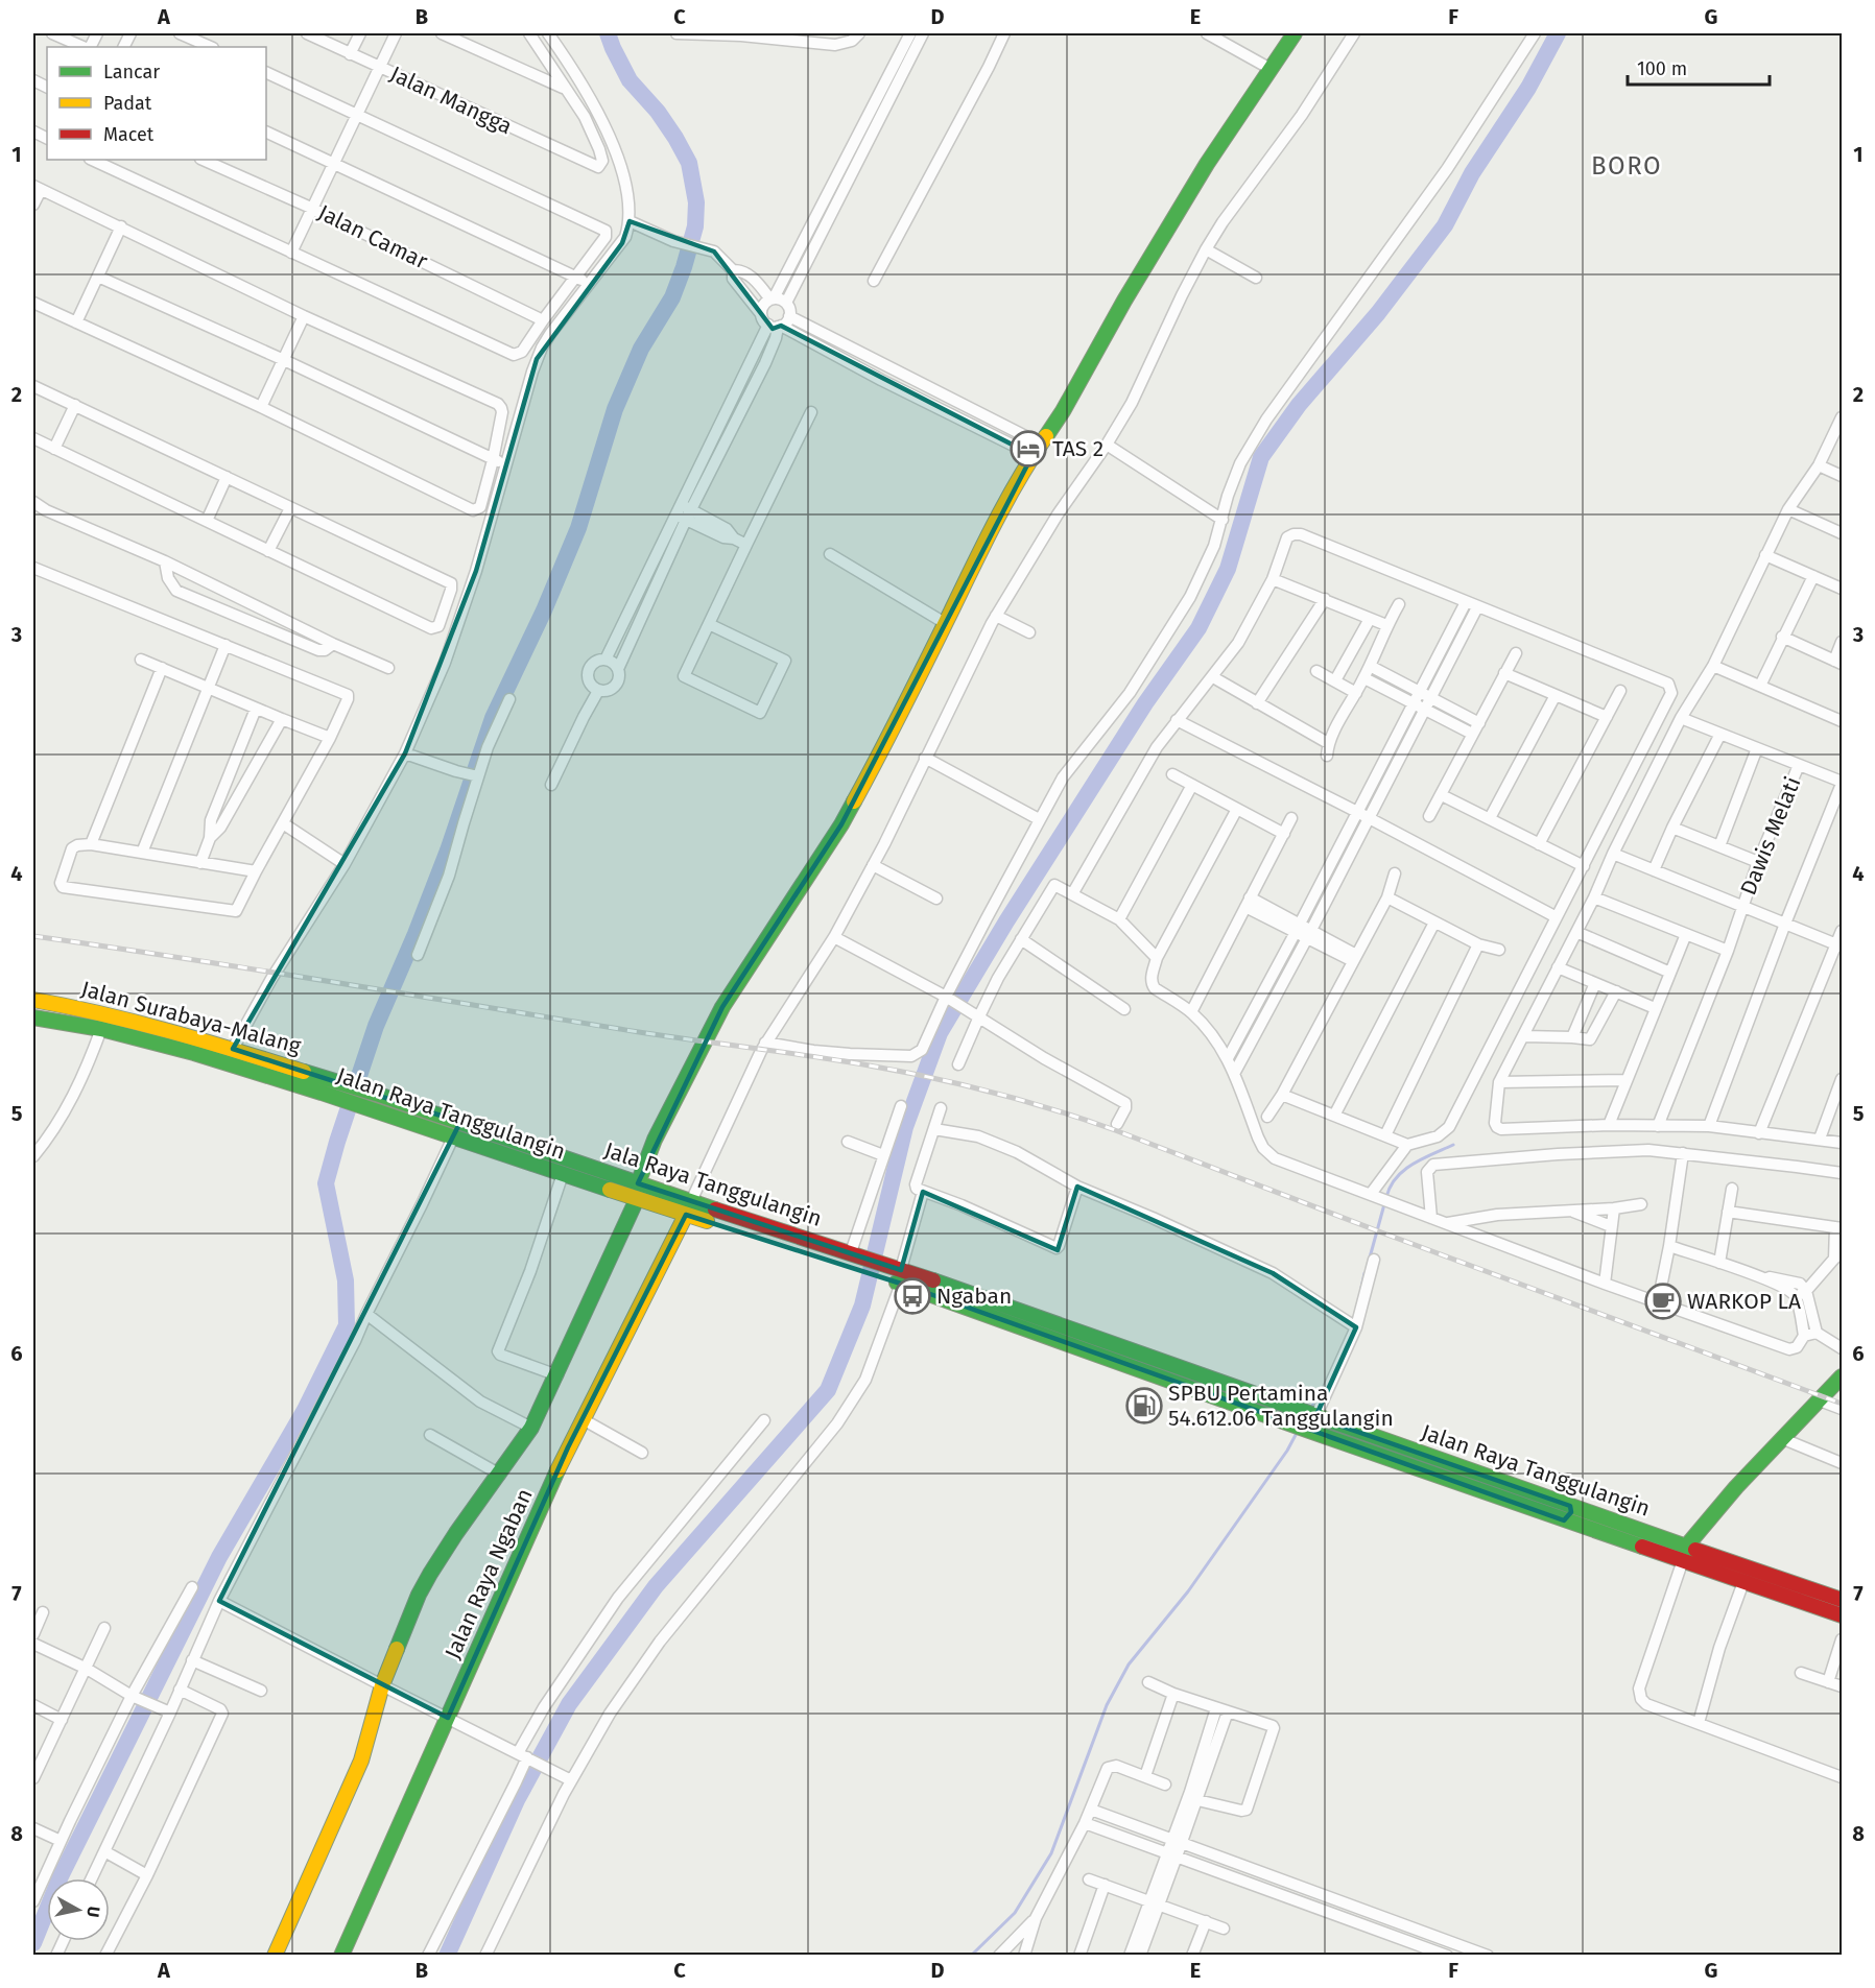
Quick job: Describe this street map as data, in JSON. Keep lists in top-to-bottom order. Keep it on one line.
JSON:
{"streets":{"main road":["Jalan Surabaya-Malang","Jalan Raya Tanggulangin","Jala Raya Tanggulangin","Jalan Raya Ngaban"],"street":["Jalan Mangga","Jalan Camar","Dawis Melati"]},"crossings":[["Jalan Surabaya-Malang","Jala Raya Tanggulangin"],["Jalan Raya Tanggulangin","Jala Raya Tanggulangin"],["Jalan Raya Tanggulangin","Jalan Raya Ngaban"],["Jala Raya Tanggulangin","Jalan Raya Ngaban"]],"districts":["BORO"],"places":{"hotel":["TAS 2"],"bus stop":["Ngaban"],"cafe":["WARKOP LA"],"fuel station":["SPBU Pertamina 54.612.06 Tanggulangin"]},"legend":["Lancar","Padat","Macet"],"scale_bar":"100 m","north":"right","grid":{"columns":["A","B","C","D","E","F","G"],"rows":["1","2","3","4","5","6","7","8"]}}
